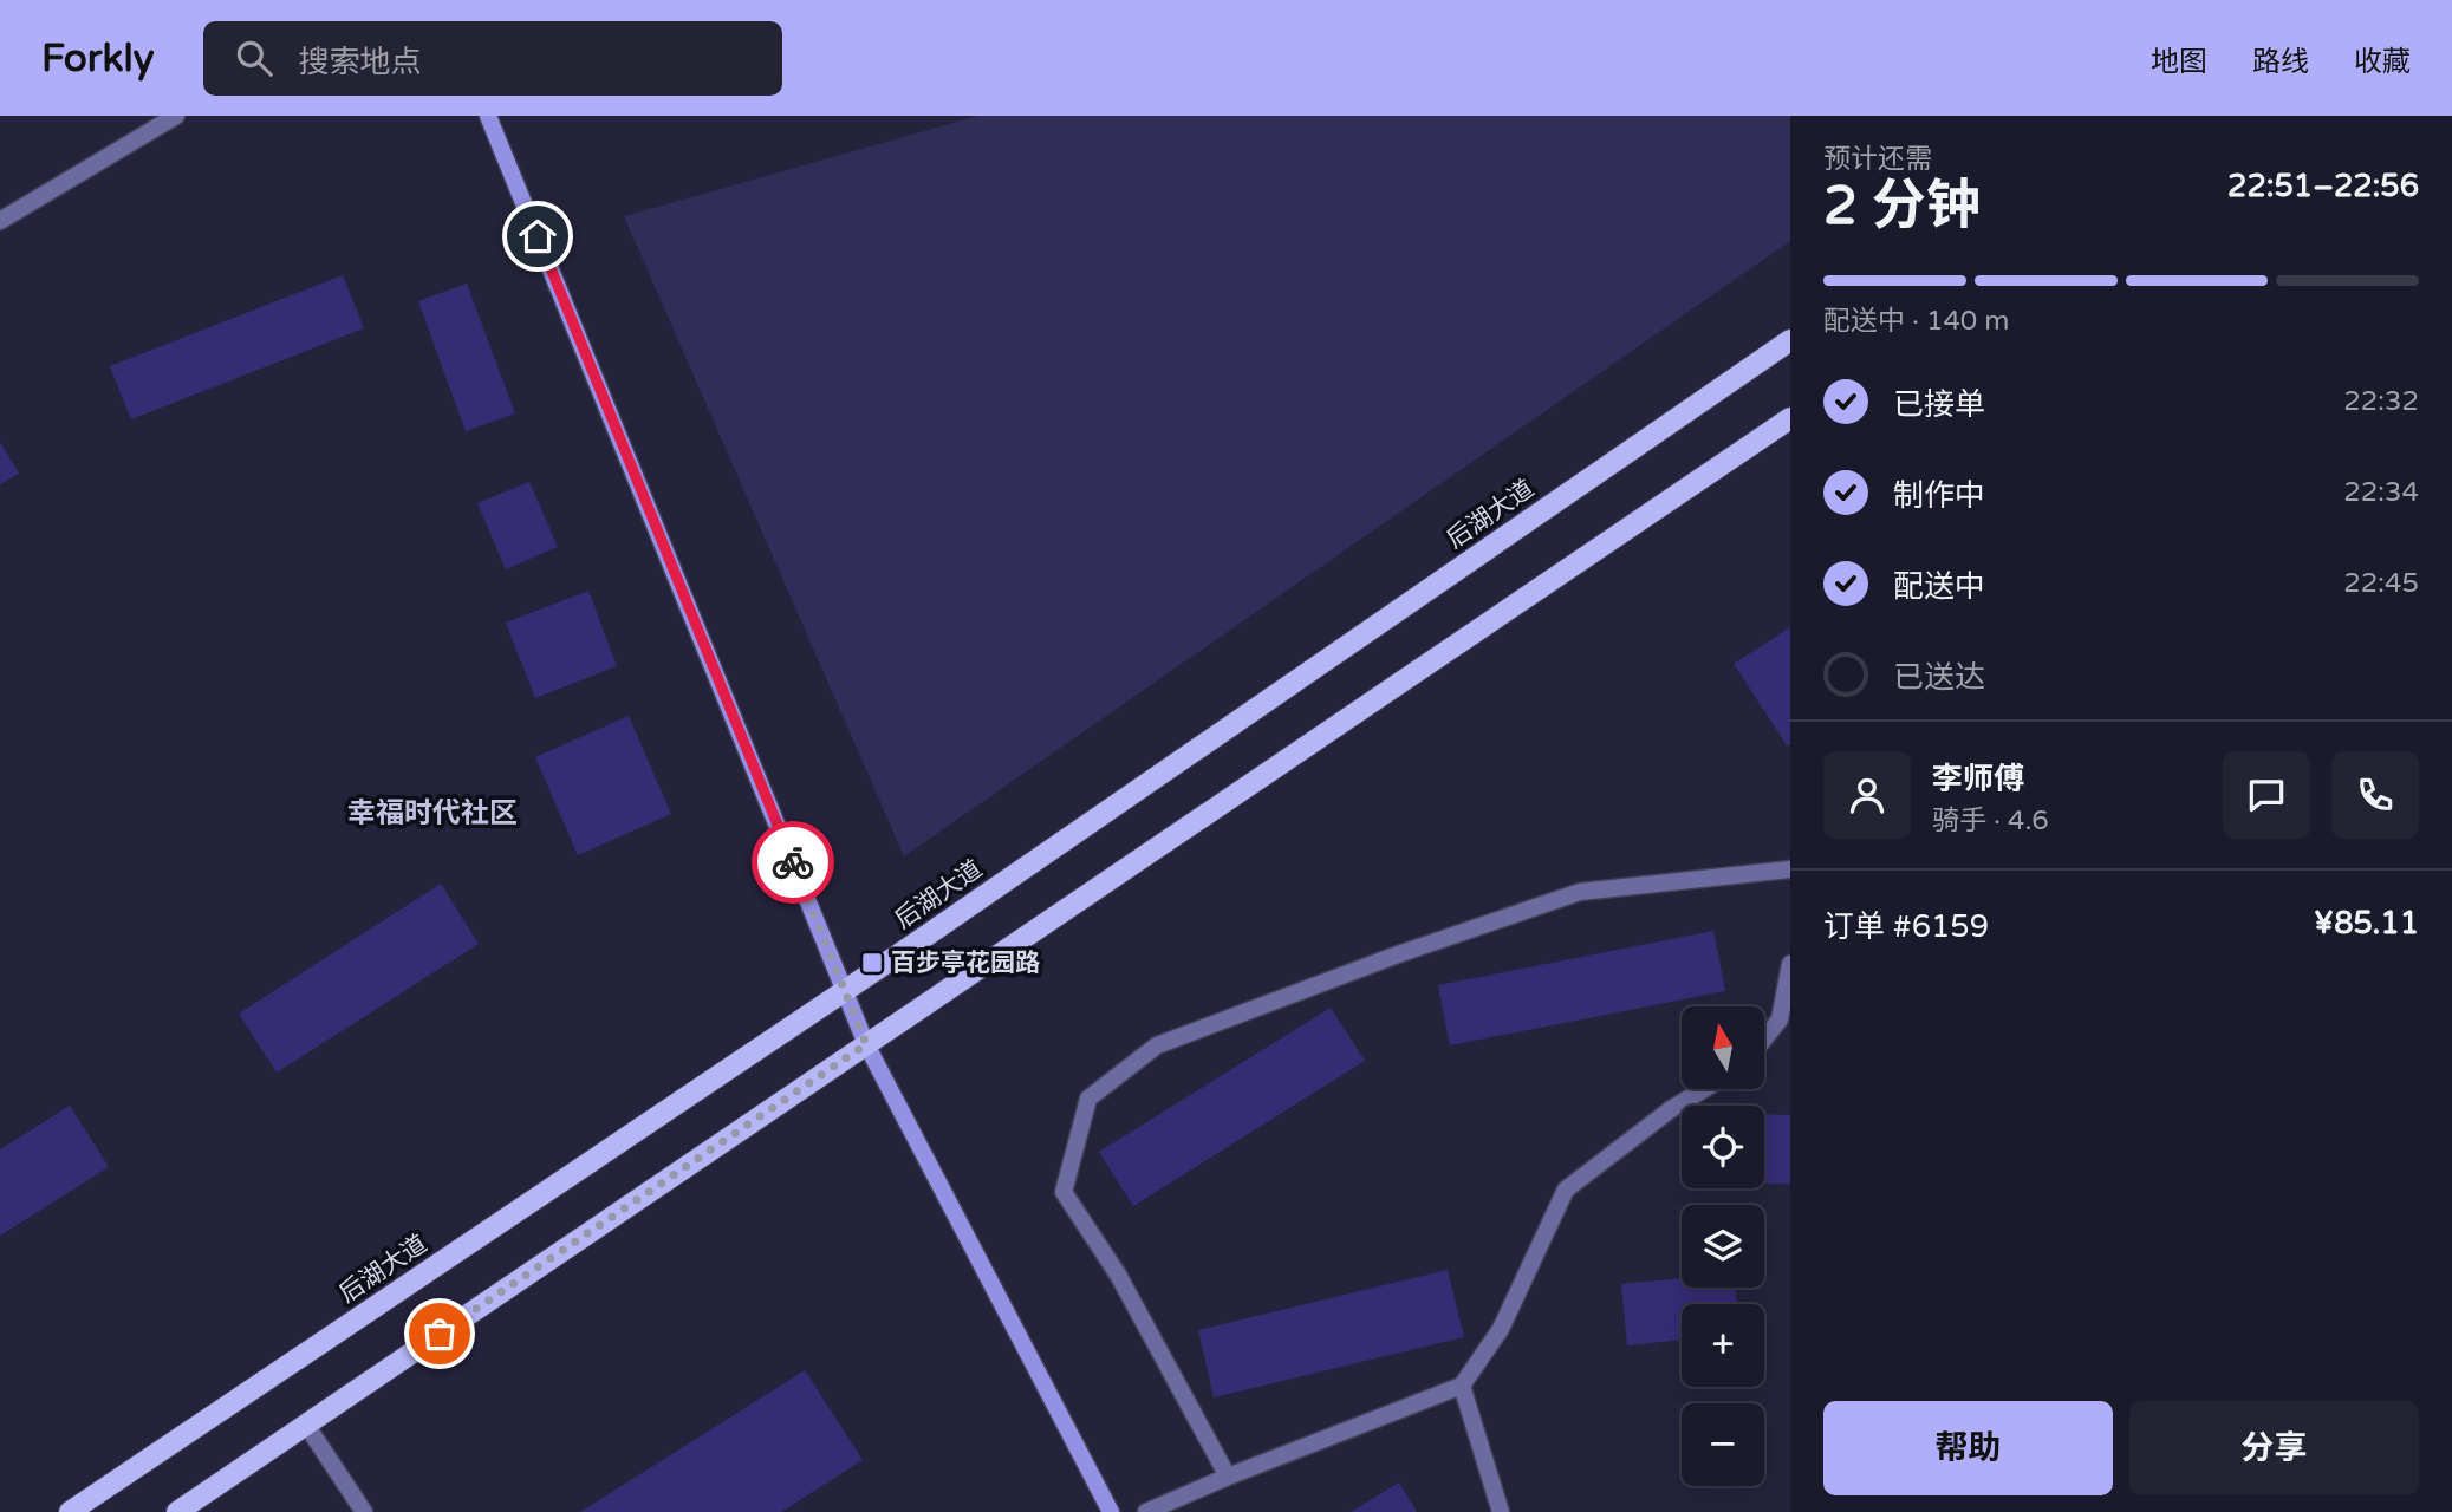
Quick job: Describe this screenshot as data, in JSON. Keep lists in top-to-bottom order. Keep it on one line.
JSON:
{"streets":{"main road":["后湖大道"]},"districts":["幸福时代社区"],"places":{"transit":["百步亭花园路"]},"north":"top","page":{"header":"Forkly","search":"搜索地点","nav":["地图","路线","收藏"],"heading":["2 分钟","预计还需","22:51–22:56"],"panel":["李师傅","骑手 · 4.6","订单 #6159","¥85.11"],"bar":"配送中 · 140 m","list":[["已接单","22:32"],["制作中","22:34"],["配送中","22:45"],"已送达"],"map_buttons":["+","−"],"buttons":["帮助","分享"]}}
